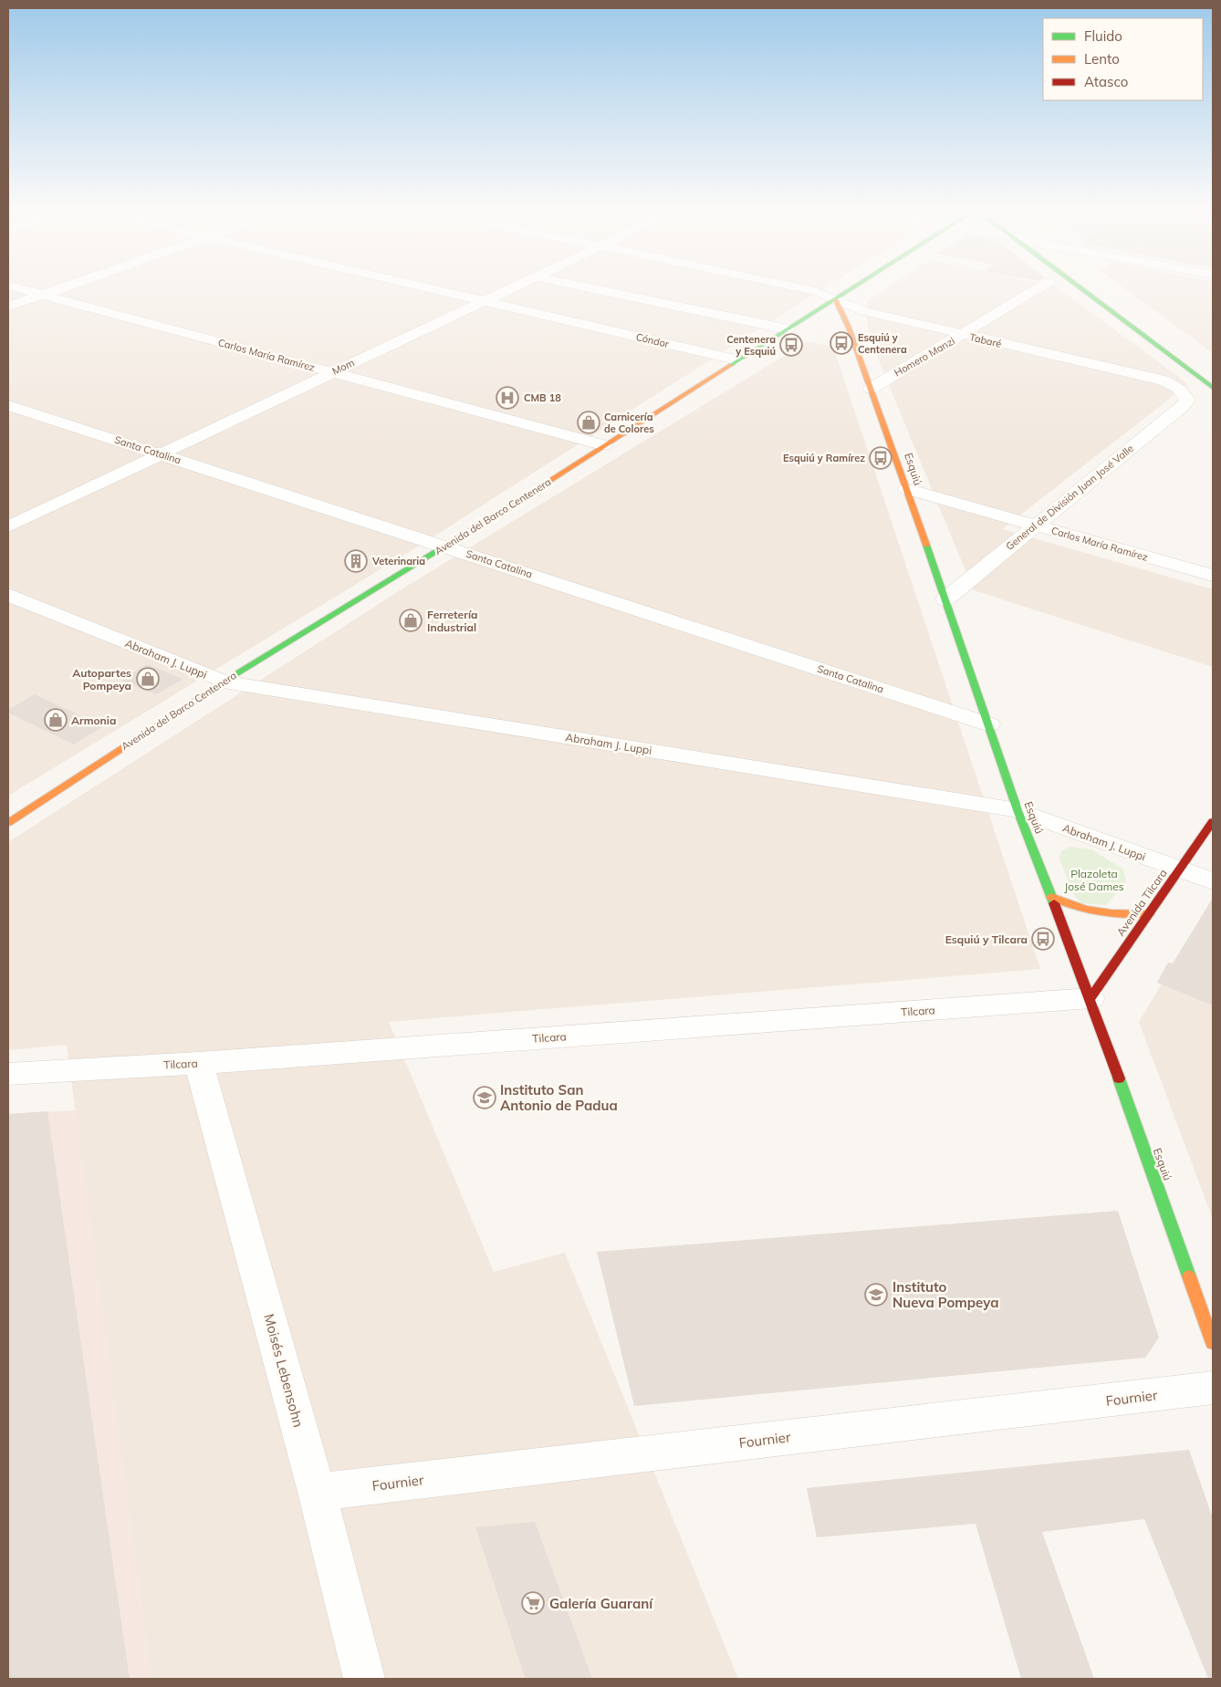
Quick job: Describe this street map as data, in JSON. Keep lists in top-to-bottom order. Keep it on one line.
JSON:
{"streets":{"main road":["Esquiú","Avenida del Barco Centenera","Avenida Tilcara"],"street":["Cóndor","Tabaré","Carlos María Ramírez","Homero Manzi","Mom","Santa Catalina","General de División Juan José Valle","Abraham J. Luppi","Tilcara","Moisés Lebensohn","Fournier"]},"crossings":[["Cóndor","Mom"],["Cóndor","Avenida del Barco Centenera"],["Tabaré","Homero Manzi"],["Tabaré","Esquiú"],["Tabaré","General de División Juan José Valle"],["Tabaré","Avenida del Barco Centenera"],["Carlos María Ramírez","Mom"],["Carlos María Ramírez","Esquiú"],["Carlos María Ramírez","General de División Juan José Valle"],["Carlos María Ramírez","Avenida del Barco Centenera"],["Homero Manzi","Esquiú"],["Mom","Santa Catalina"],["Santa Catalina","Esquiú"],["Santa Catalina","Avenida del Barco Centenera"],["Esquiú","General de División Juan José Valle"],["Esquiú","Avenida del Barco Centenera"],["Esquiú","Abraham J. Luppi"],["Esquiú","Avenida Tilcara"],["Esquiú","Tilcara"],["Avenida del Barco Centenera","Abraham J. Luppi"],["Abraham J. Luppi","Avenida Tilcara"],["Avenida Tilcara","Tilcara"],["Tilcara","Moisés Lebensohn"],["Moisés Lebensohn","Fournier"]],"parks":["Plazoleta José Dames"],"places":{"bus stop":["Esquiú y Centenera","Centenera y Esquiú","Esquiú y Ramírez","Esquiú y Tilcara"],"hospital":["CMB 18"],"shop":["Carnicería de Colores","Ferretería Industrial","Autopartes Pompeya","Armonia"],"building":["Veterinaria"],"school or university":["Instituto San Antonio de Padua","Instituto Nueva Pompeya"],"supermarket":["Galería Guaraní"]},"legend":["Fluido","Lento","Atasco"]}
